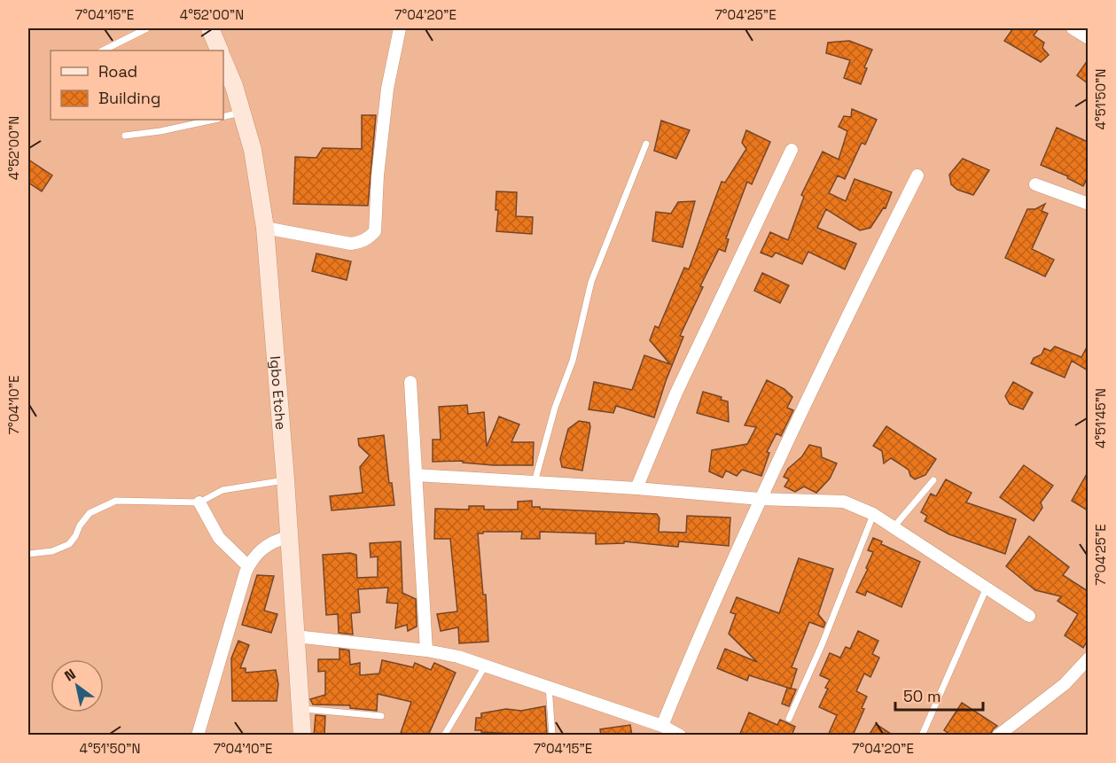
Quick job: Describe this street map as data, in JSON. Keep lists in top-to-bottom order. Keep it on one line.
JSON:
{"streets":{"street":["Igbo Etche"]},"legend":["Road","Building"],"scale_bar":"50 m","north":"top left","coordinates":["7°04'15\"E","4°52'00\"N","7°04'20\"E","7°04'25\"E","4°51'50\"N","7°04'10\"E","4°51'45\"N"]}
